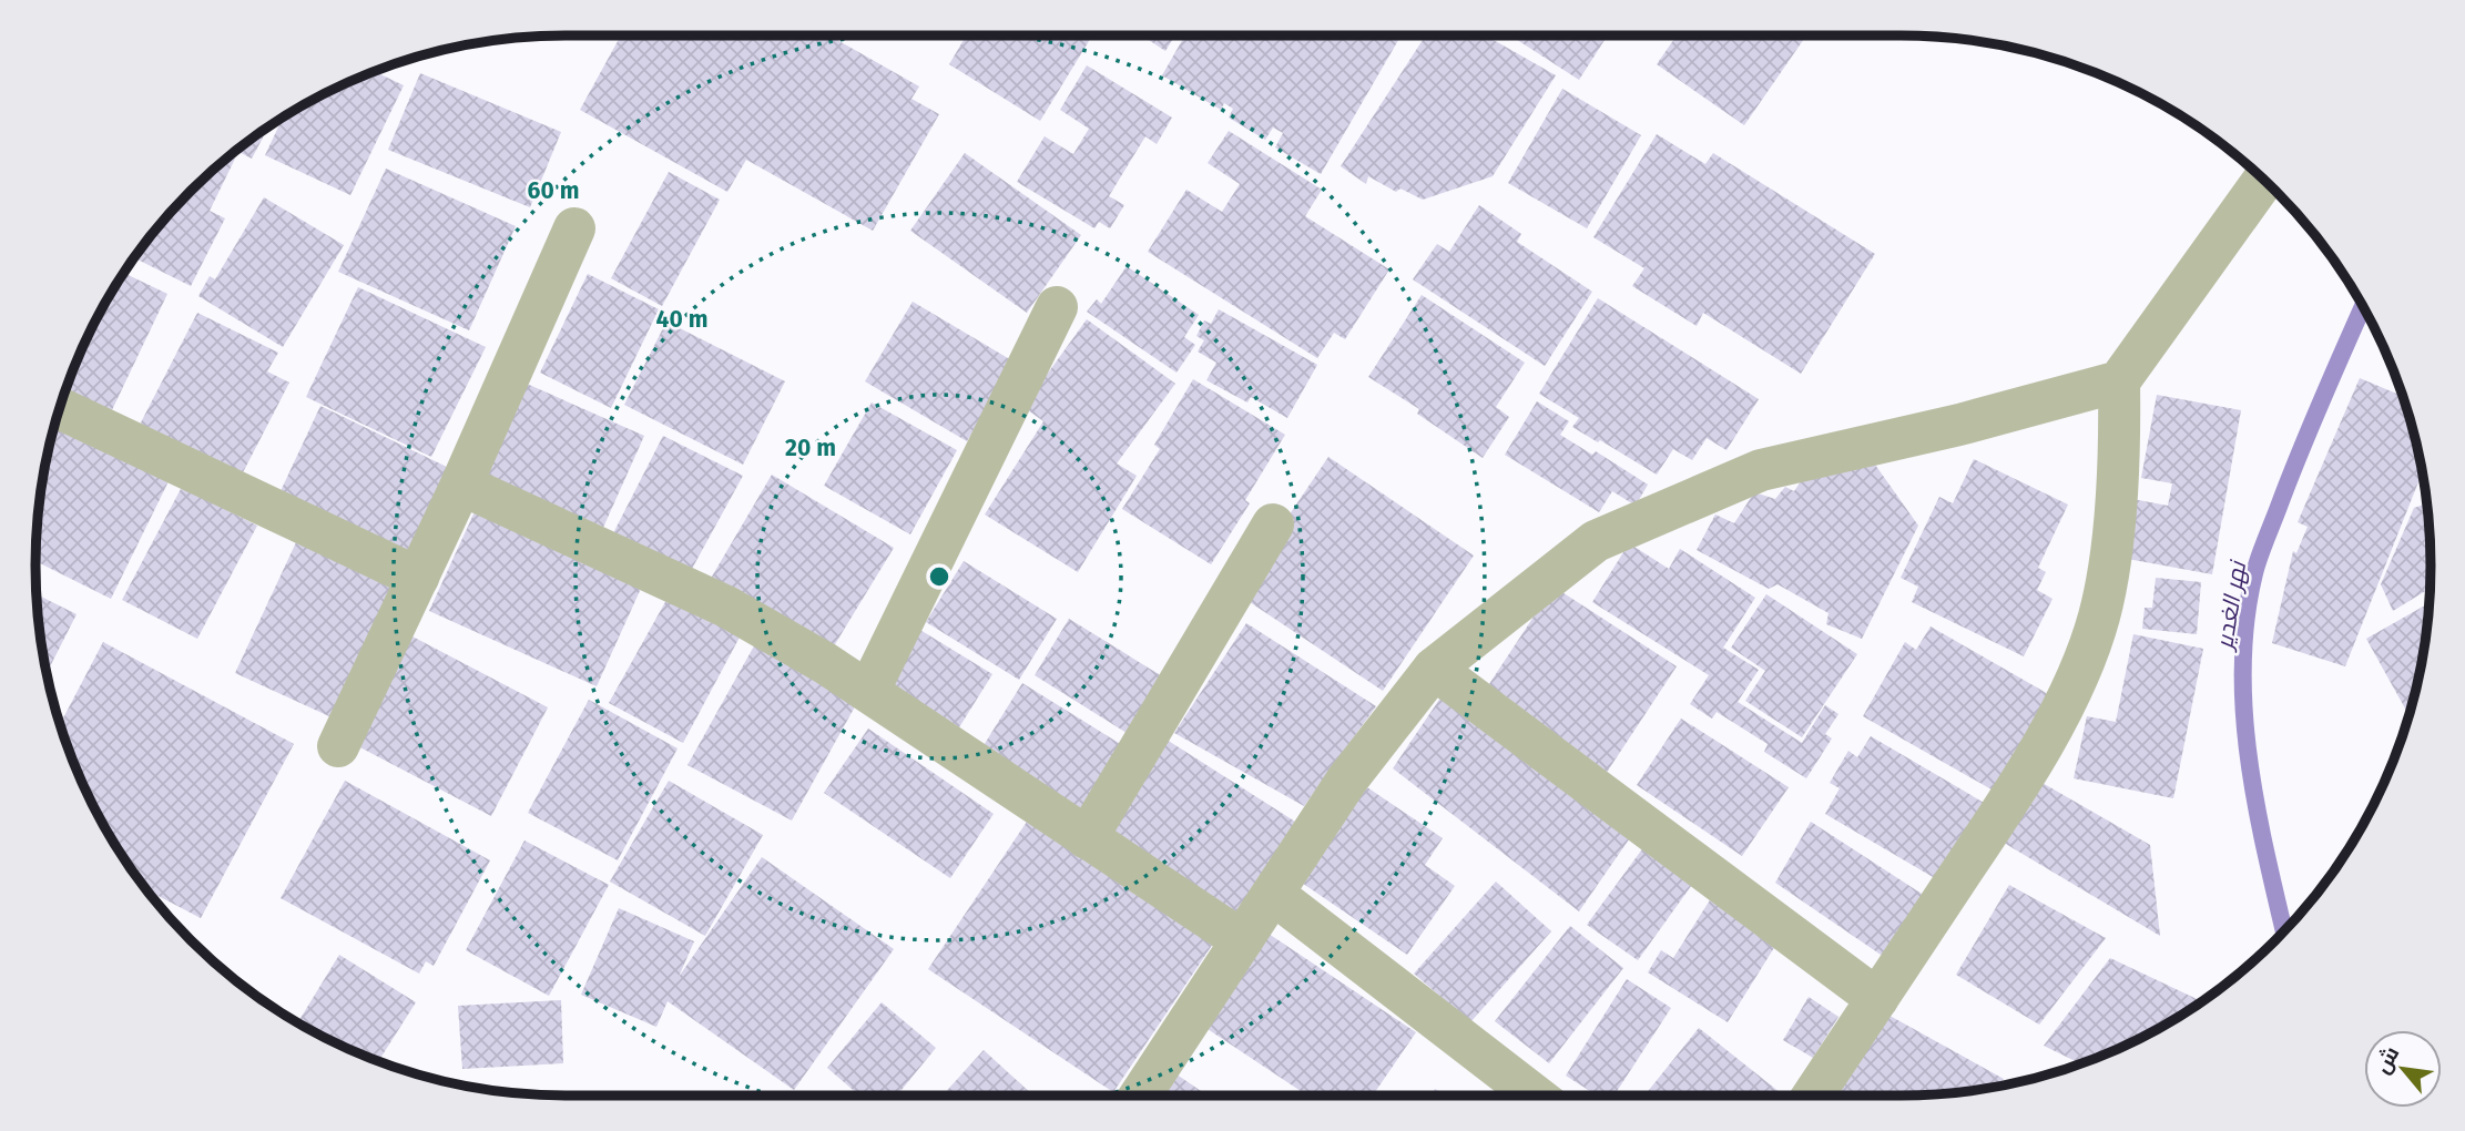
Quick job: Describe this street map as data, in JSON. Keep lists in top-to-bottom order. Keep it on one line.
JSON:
{"water":["نهر الغدير"],"north":"top left","rings":["60 m","40 m","20 m"]}
